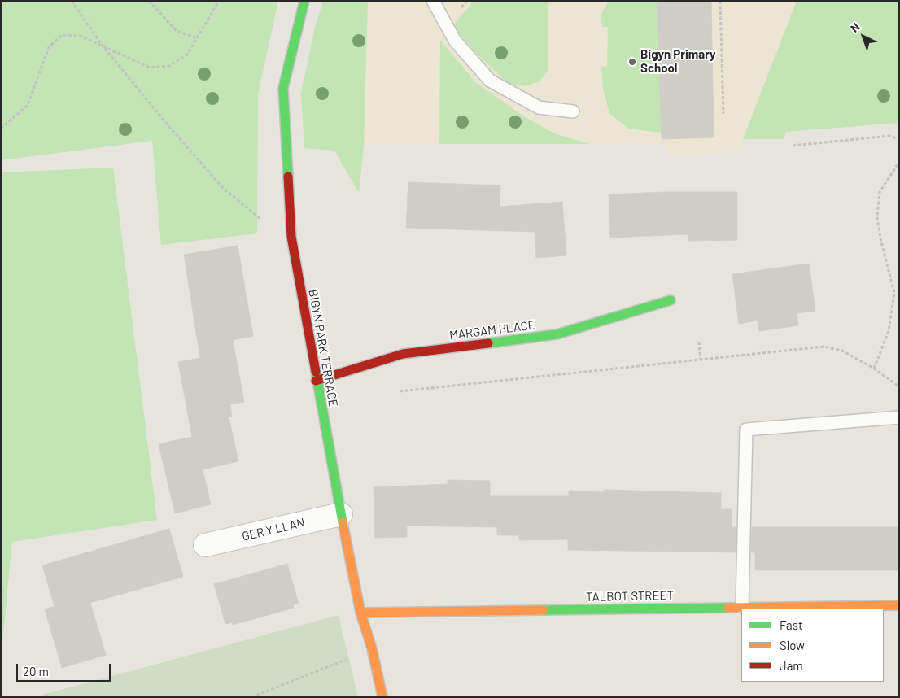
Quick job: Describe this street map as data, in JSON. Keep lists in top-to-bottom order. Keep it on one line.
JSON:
{"streets":{"street":["MARGAM PLACE","BIGYN PARK TERRACE","GER Y LLAN","TALBOT STREET"]},"crossings":[["MARGAM PLACE","BIGYN PARK TERRACE"],["BIGYN PARK TERRACE","GER Y LLAN"],["BIGYN PARK TERRACE","TALBOT STREET"]],"places":["Bigyn Primary School"],"legend":["Fast","Slow","Jam"],"scale_bar":"20 m","north":"top left"}
